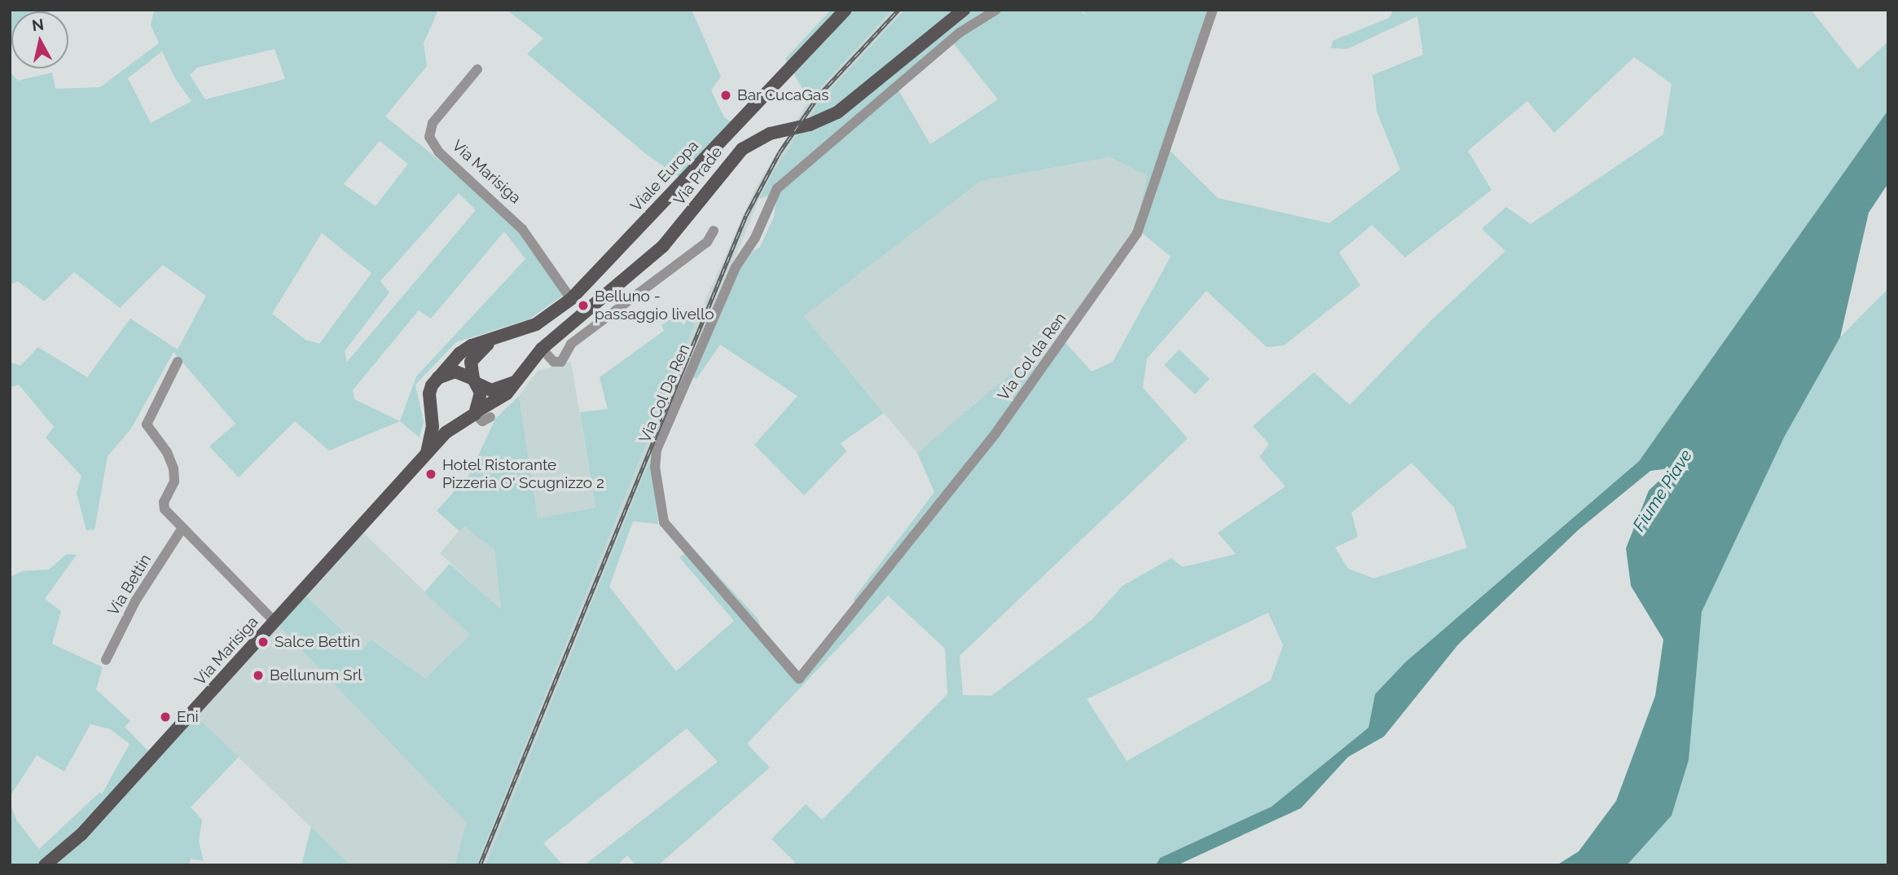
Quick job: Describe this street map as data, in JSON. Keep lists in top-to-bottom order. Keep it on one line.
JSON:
{"streets":{"main road":["Via Marisiga","Viale Europa","Via Prade"],"street":["Via Col da Ren","Via Col Da Ren","Via Bettin"]},"crossings":[["Via Marisiga","Viale Europa"],["Via Marisiga","Via Prade"],["Viale Europa","Via Prade"],["Via Col da Ren","Via Col Da Ren"]],"water":["Fiume Piave"],"places":["Bar CucaGas","Belluno - passaggio livello","Hotel Ristorante Pizzeria O' Scugnizzo 2","Salce Bettin","Bellunum Srl","Eni"],"north":"top"}
